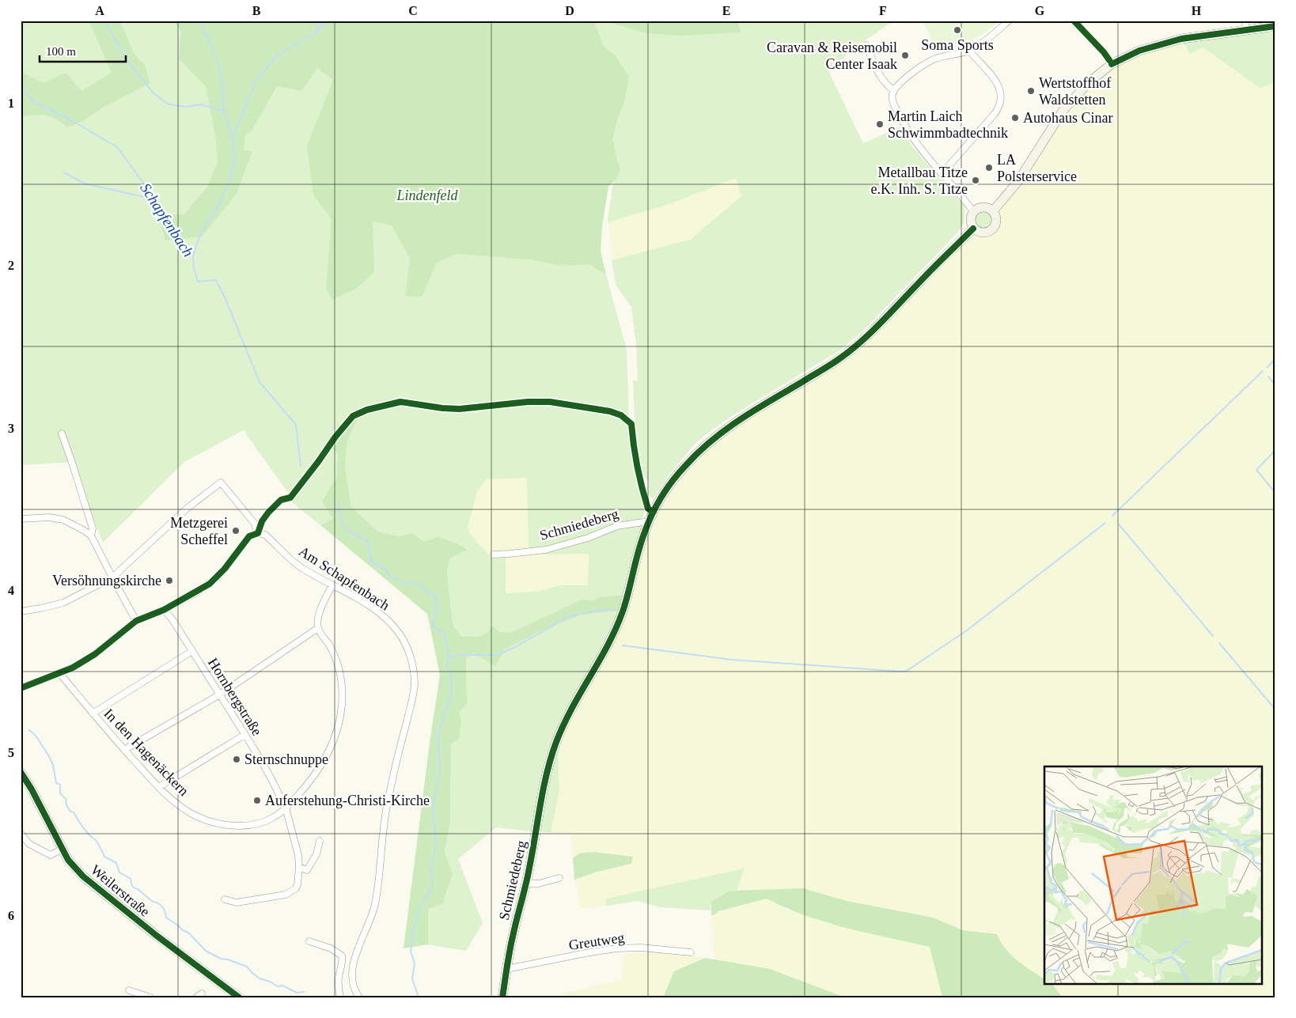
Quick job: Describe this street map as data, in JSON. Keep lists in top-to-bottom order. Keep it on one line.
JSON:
{"streets":{"street":["Schmiedeberg","Am Schapfenbach","Hornbergstraße","In den Hagenäckern","Weilerstraße","Greutweg"]},"crossings":[["Schmiedeberg","Greutweg"],["Hornbergstraße","In den Hagenäckern"]],"water":["Schapfenbach"],"parks":["Lindenfeld"],"places":["Soma Sports","Caravan & Reisemobil Center Isaak","Wertstoffhof Waldstetten","Autohaus Cinar","Martin Laich Schwimmbadtechnik","LA Polsterservice","Metallbau Titze e.K. Inh. S. Titze","Metzgerei Scheffel","Versöhnungskirche","Sternschnuppe","Auferstehung-Christi-Kirche"],"scale_bar":"100 m","grid":{"columns":["A","B","C","D","E","F","G","H"],"rows":["1","2","3","4","5","6"]}}
